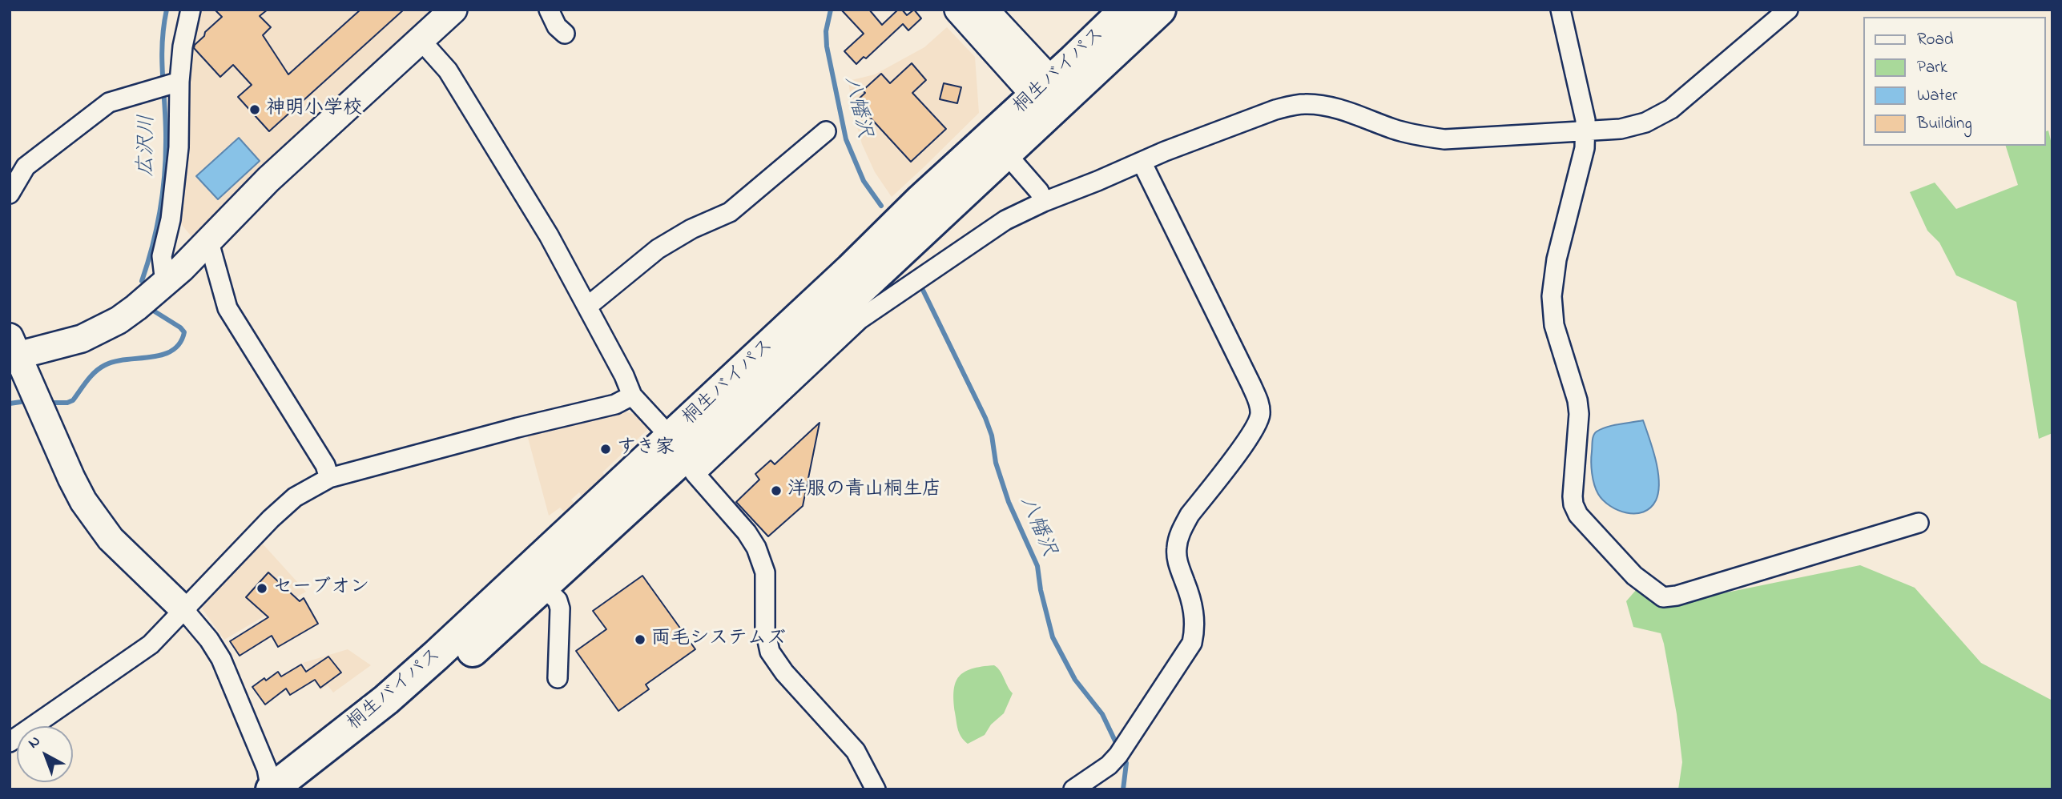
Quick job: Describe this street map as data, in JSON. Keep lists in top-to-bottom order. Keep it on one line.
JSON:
{"streets":{"highway":["桐生バイパス"]},"water":["八幡沢","広沢川"],"places":["神明小学校","すき家","洋服の青山桐生店","セーブオン","両毛システムズ"],"legend":["Road","Park","Water","Building"],"north":"top left"}
